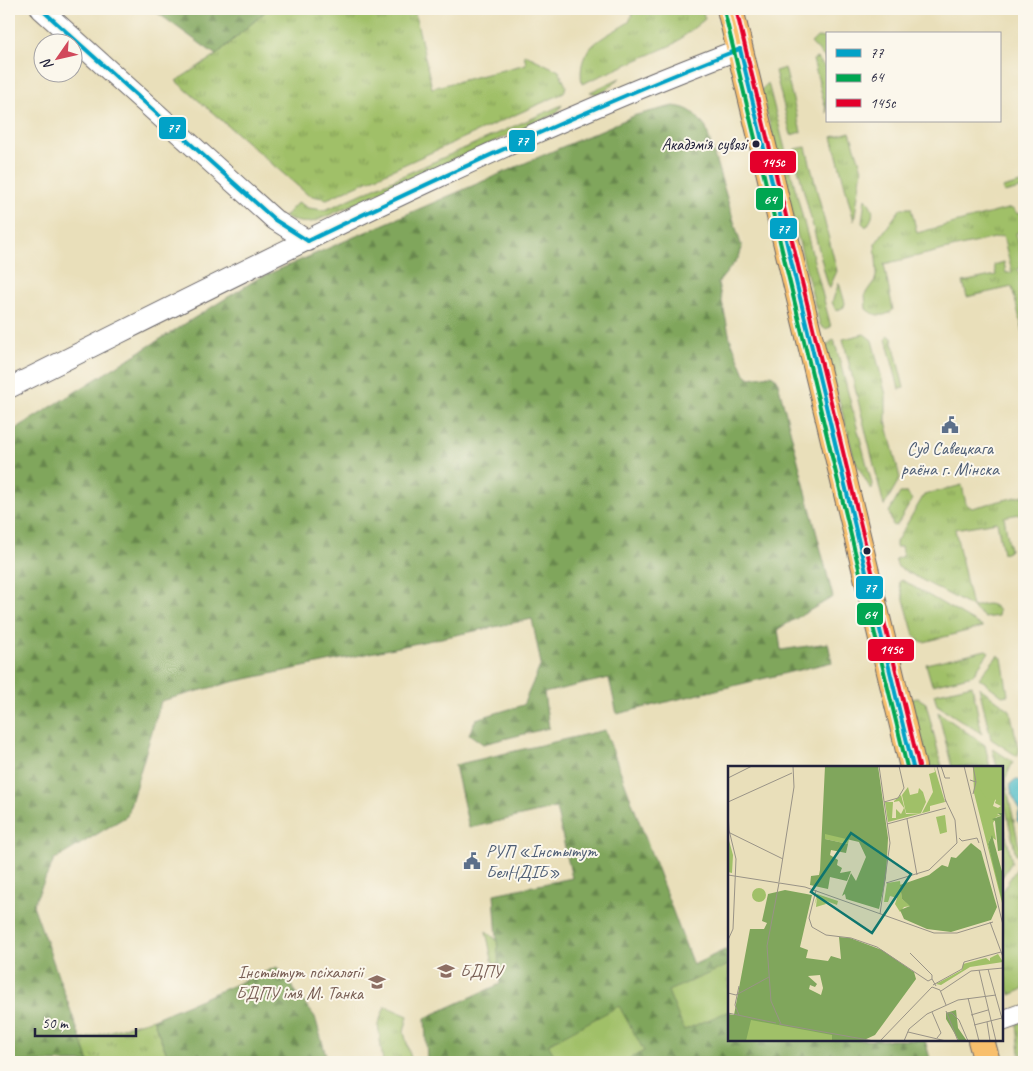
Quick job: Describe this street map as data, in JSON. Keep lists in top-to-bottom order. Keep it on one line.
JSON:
{"places":{"other":["Акадэмія сувязі"],"public building":["Суд Савецкага раёна г. Мінска","РУП «Інстытут БелНДІБ»"],"school or university":["БДПУ","Інстытут псіхалогіі БДПУ імя М. Танка"]},"lines":["transit line 77","transit line 145с","transit line 64"],"legend":["77","64","145с"],"scale_bar":"50 m","north":"bottom left"}
